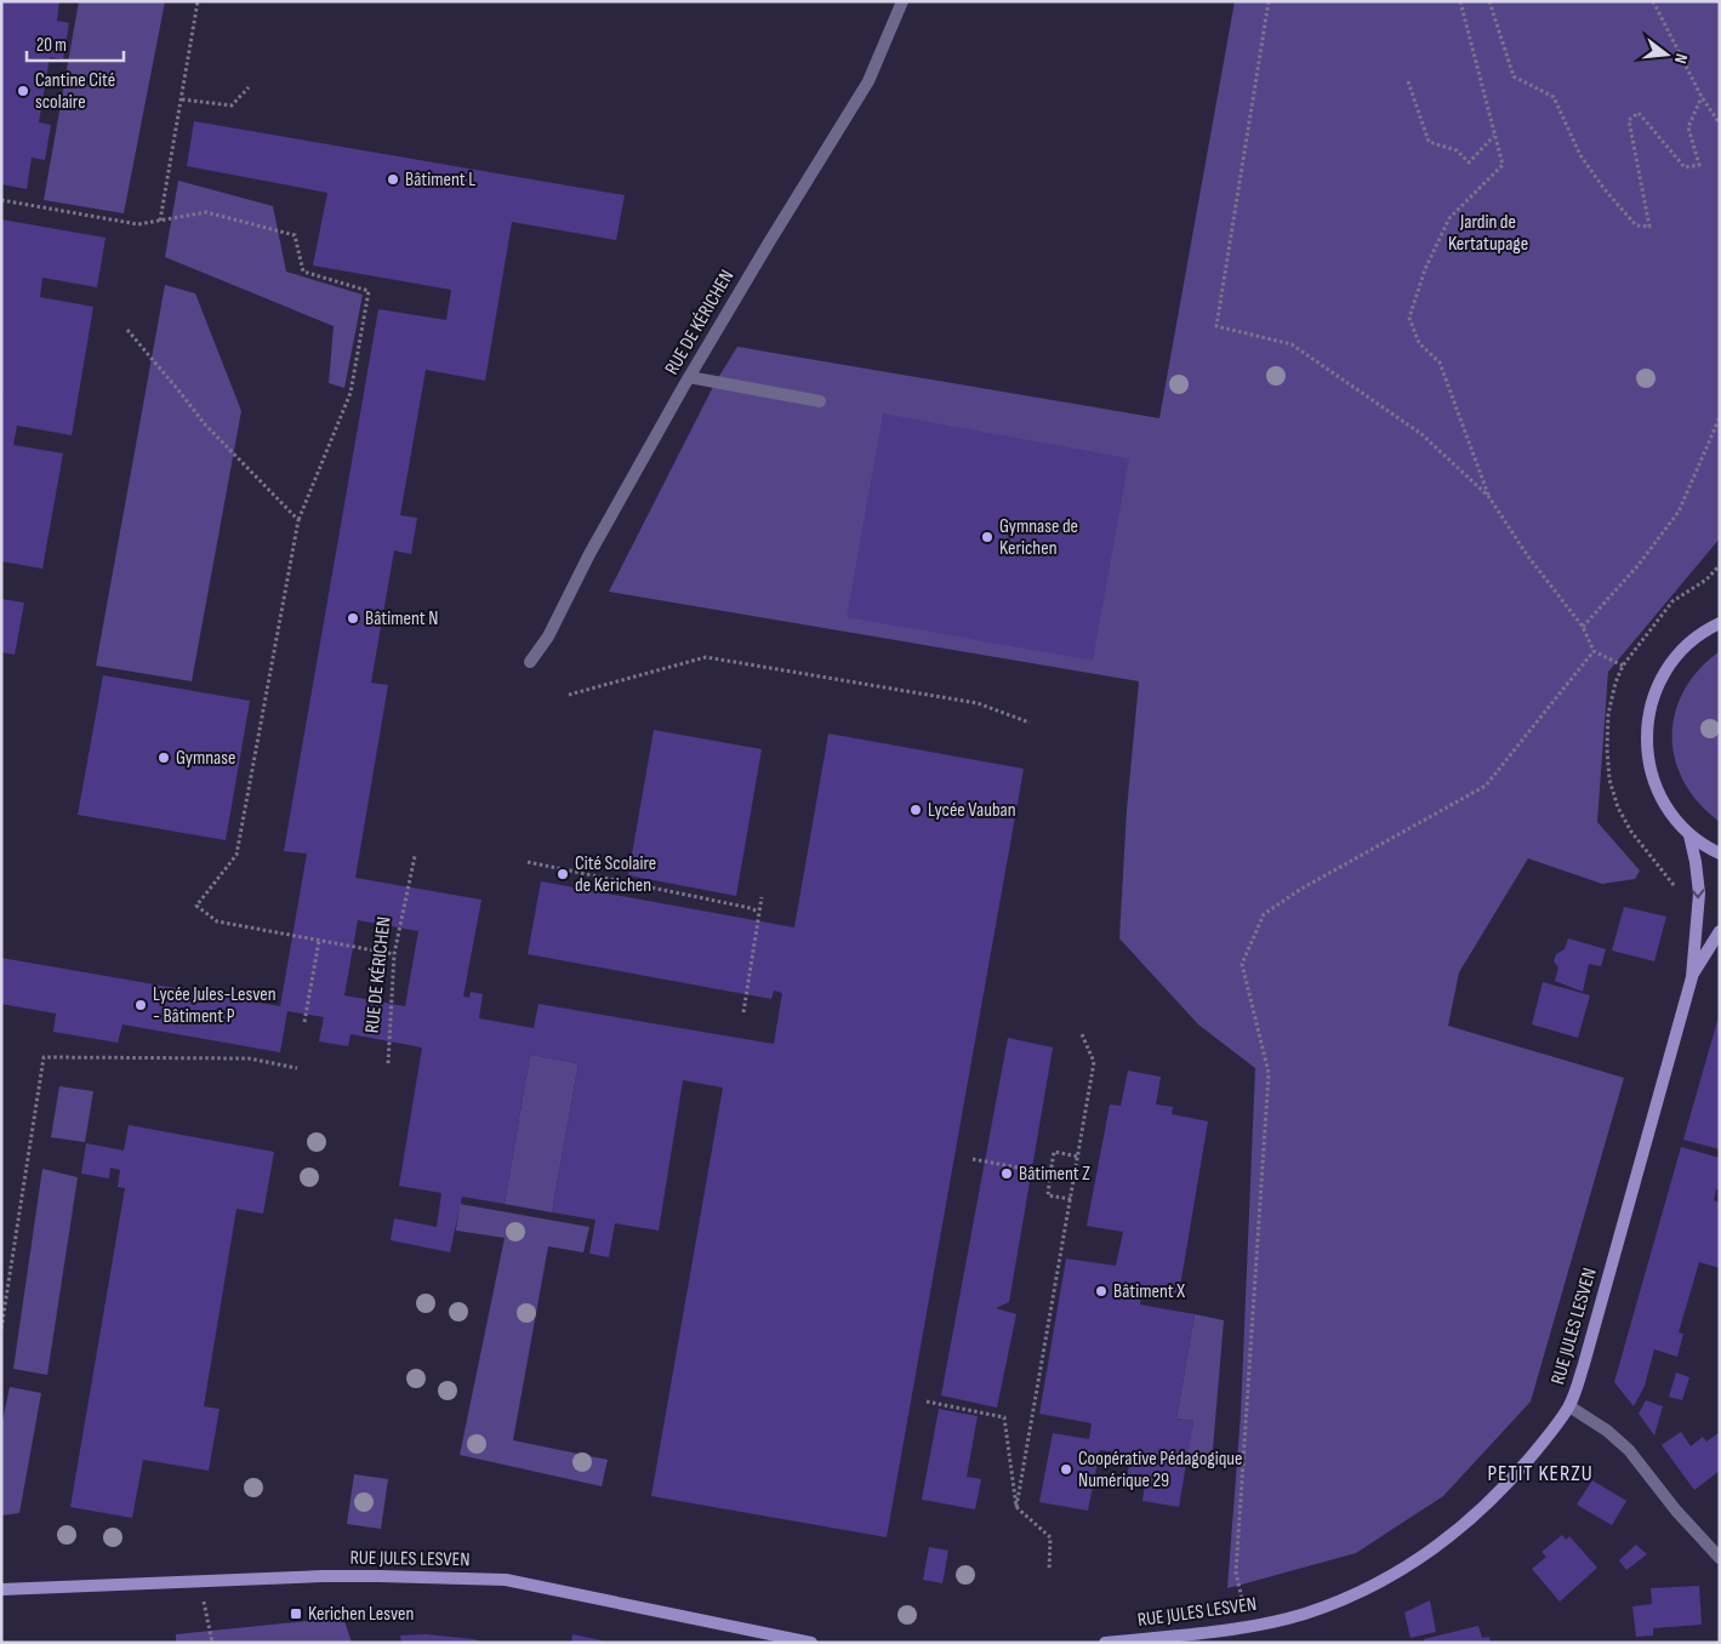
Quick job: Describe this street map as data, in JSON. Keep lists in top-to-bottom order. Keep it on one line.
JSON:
{"streets":{"street":["RUE DE KÉRICHEN","RUE JULES LESVEN"]},"districts":["PETIT KERZU"],"parks":["Jardin de Kertatupage"],"places":{"other":["Cantine Cité scolaire","Bâtiment L","Gymnase de Kerichen","Bâtiment N","Gymnase","Lycée Vauban","Cité Scolaire de Kerichen","Lycée Jules-Lesven - Bâtiment P","Bâtiment Z","Bâtiment X","Coopérative Pédagogique Numérique 29"],"transit":["Kerichen Lesven"]},"scale_bar":"20 m","north":"right"}
